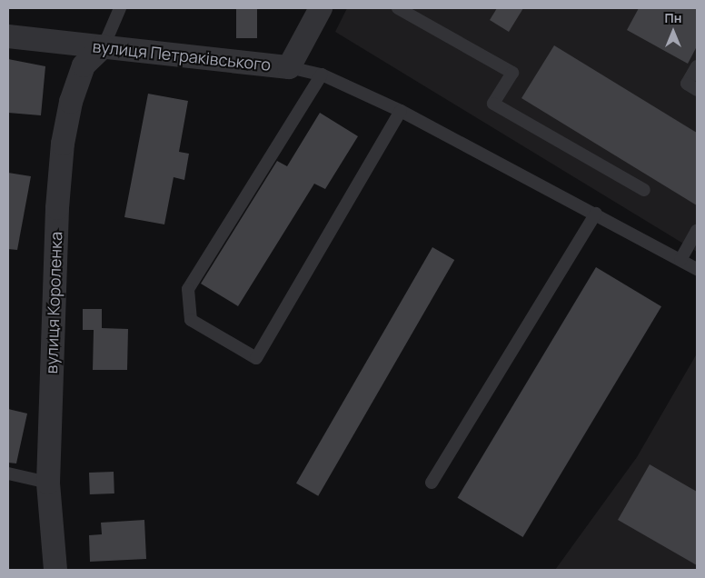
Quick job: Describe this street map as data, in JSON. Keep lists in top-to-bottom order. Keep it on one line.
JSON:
{"streets":{"street":["вулиця Петраківського","вулиця Короленка"]},"crossings":[["вулиця Петраківського","вулиця Короленка"]],"north":"top"}
